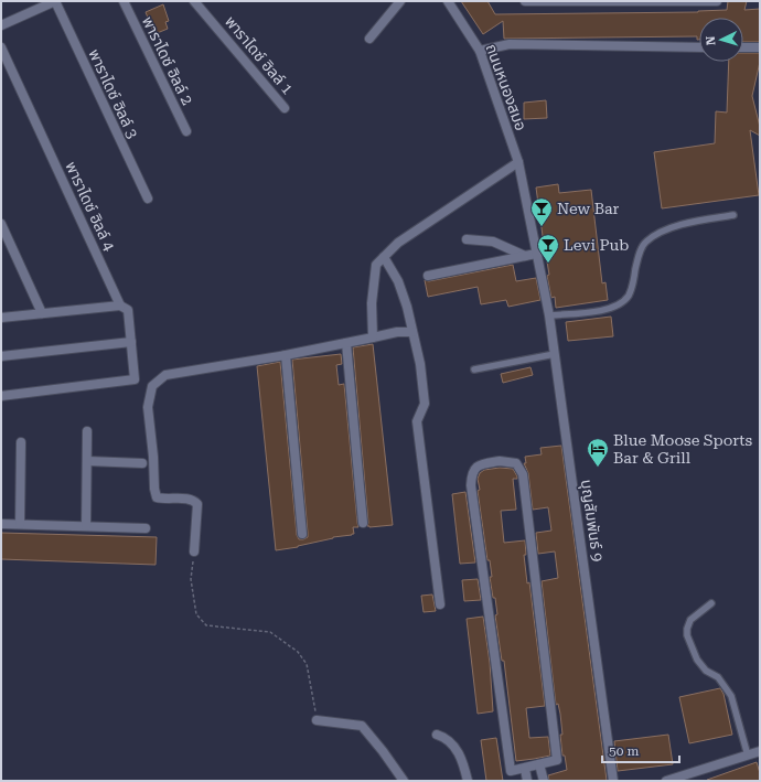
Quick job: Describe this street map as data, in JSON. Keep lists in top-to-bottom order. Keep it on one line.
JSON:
{"streets":{"street":["พาราไดซ์ ฮิลล์ 1","พาราไดซ์ ฮิลล์ 2","ถนนหนองสมอ","พาราไดซ์ ฮิลล์ 3","พาราไดซ์ ฮิลล์ 4","บุญสัมพันธ์ 9"]},"crossings":[["ถนนหนองสมอ","บุญสัมพันธ์ 9"]],"places":{"bar":["New Bar","Levi Pub"],"hotel":["Blue Moose Sports Bar & Grill"]},"scale_bar":"50 m","north":"left"}
